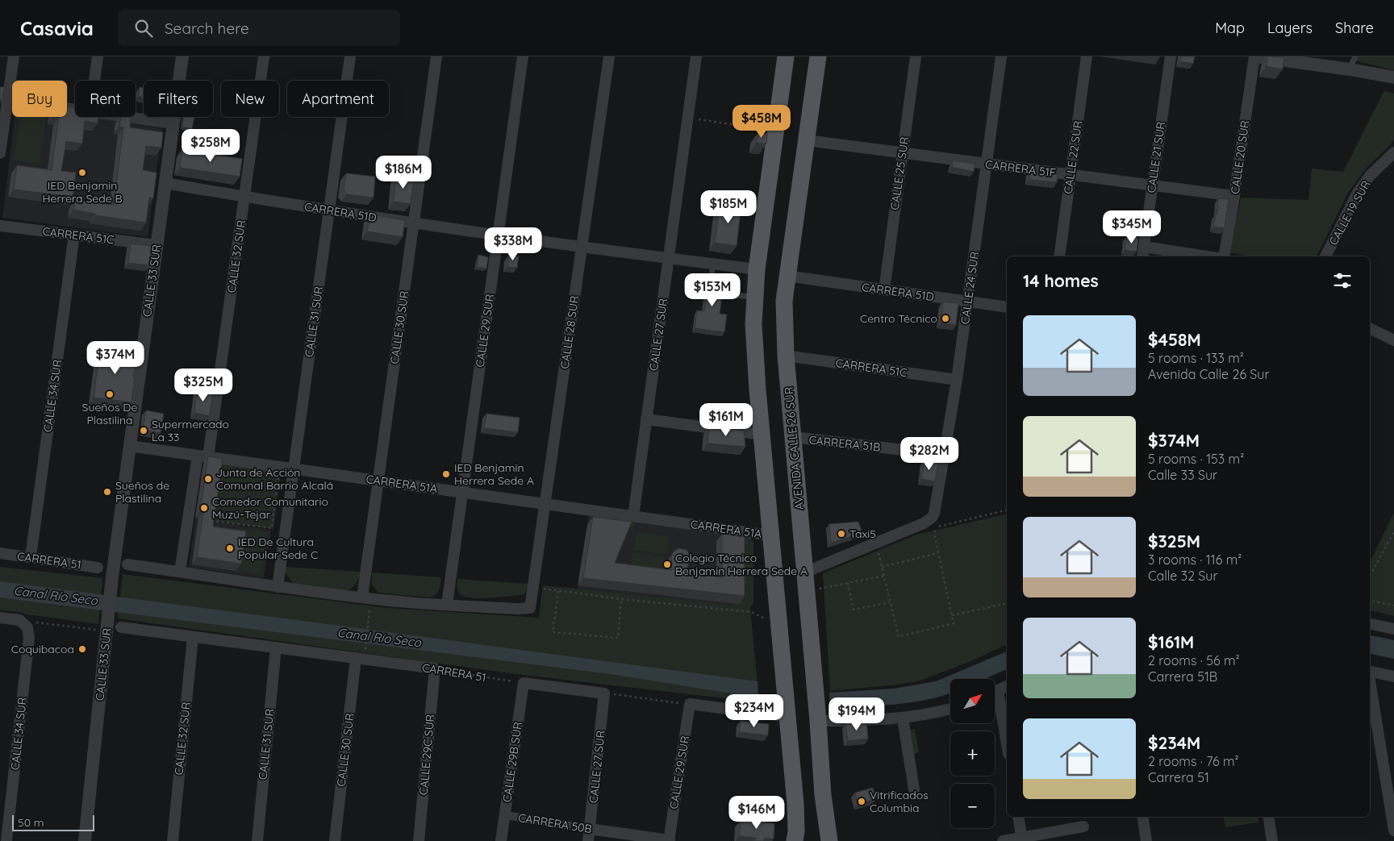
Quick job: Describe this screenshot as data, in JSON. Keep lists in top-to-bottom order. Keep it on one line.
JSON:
{"streets":{"main road":["AVENIDA CALLE 26 SUR"],"street":["CALLE 22 SUR","CALLE 21 SUR","CALLE 20 SUR","CARRERA 51F","CALLE 25 SUR","CARRERA 51D","CALLE 19 SUR","CARRERA 51C","CALLE 32 SUR","CALLE 33 SUR","CALLE 24 SUR","CALLE 31 SUR","CALLE 30 SUR","CALLE 29 SUR","CALLE 28 SUR","CALLE 27 SUR","CALLE 34 SUR","CARRERA 51B","CARRERA 51A","CARRERA 51","CALLE 29C SUR","CALLE 29B SUR","CARRERA 50B"]},"crossings":[["CALLE 22 SUR","CARRERA 51F"],["CALLE 21 SUR","CARRERA 51F"],["CALLE 20 SUR","CARRERA 51F"],["CARRERA 51F","CALLE 25 SUR"],["CARRERA 51F","CALLE 24 SUR"],["CARRERA 51F","AVENIDA CALLE 26 SUR"],["CALLE 25 SUR","CARRERA 51D"],["CARRERA 51D","CALLE 32 SUR"],["CARRERA 51D","CALLE 33 SUR"],["CARRERA 51D","CALLE 24 SUR"],["CARRERA 51D","CALLE 31 SUR"],["CARRERA 51D","CALLE 30 SUR"],["CARRERA 51D","CALLE 29 SUR"],["CARRERA 51D","CALLE 28 SUR"],["CARRERA 51D","CALLE 27 SUR"],["CARRERA 51D","AVENIDA CALLE 26 SUR"],["CARRERA 51C","CALLE 33 SUR"],["CARRERA 51C","CALLE 24 SUR"],["CARRERA 51C","CALLE 34 SUR"],["CARRERA 51C","AVENIDA CALLE 26 SUR"],["CALLE 32 SUR","CARRERA 51A"],["CALLE 32 SUR","CARRERA 51"],["CALLE 33 SUR","CARRERA 51A"],["CALLE 24 SUR","CARRERA 51B"],["CALLE 31 SUR","CARRERA 51A"],["CALLE 31 SUR","CARRERA 51"],["CALLE 30 SUR","CARRERA 51A"],["CALLE 30 SUR","CARRERA 51"],["CALLE 29 SUR","CALLE 28 SUR"],["CALLE 29 SUR","CARRERA 51A"],["CALLE 29 SUR","CARRERA 50B"],["CALLE 28 SUR","CARRERA 51A"],["CALLE 27 SUR","CARRERA 51A"],["CALLE 27 SUR","CARRERA 50B"],["CALLE 34 SUR","CARRERA 51"],["CARRERA 51B","AVENIDA CALLE 26 SUR"],["CARRERA 51","CALLE 29C SUR"],["CARRERA 51","CALLE 29B SUR"],["CALLE 29B SUR","CARRERA 50B"]],"water":["Canal Río Seco"],"places":["IED Benjamin Herrera Sede B","Centro Técnico","Sueños De Plastilina","Supermercado La 33","IED Benjamin Herrera Sede A","Junta de Acción Comunal Barrio Alcalá","Sueños de Plastilina","Comedor Comunitario Muzú-Tejar","Taxi5","IED De Cultura Popular Sede C","Colegio Técnico Benjamin Herrera Sede A","Coquibacoa","Vitrificados Columbia"],"scale_bar":"50 m","north":"top right","page":{"header":"Casavia","search":"Search here","nav":["Map","Layers","Share"],"chip":["Buy","Rent","Filters","New","Apartment"],"price":["$458M","$258M","$186M","$185M","$345M","$338M","$153M","$374M","$325M","$161M","$282M","$234M","$194M","$146M"],"heading":"14 homes","list":[{"name":"$458M","note":"5 rooms · 133 m² · Avenida Calle 26 Sur"},{"name":"$374M","note":"5 rooms · 153 m² · Calle 33 Sur"},{"name":"$325M","note":"3 rooms · 116 m² · Calle 32 Sur"},{"name":"$161M","note":"2 rooms · 56 m² · Carrera 51B"},{"name":"$234M","note":"2 rooms · 76 m² · Carrera 51"}],"map_buttons":["+","−"],"scale":"50 m"}}
